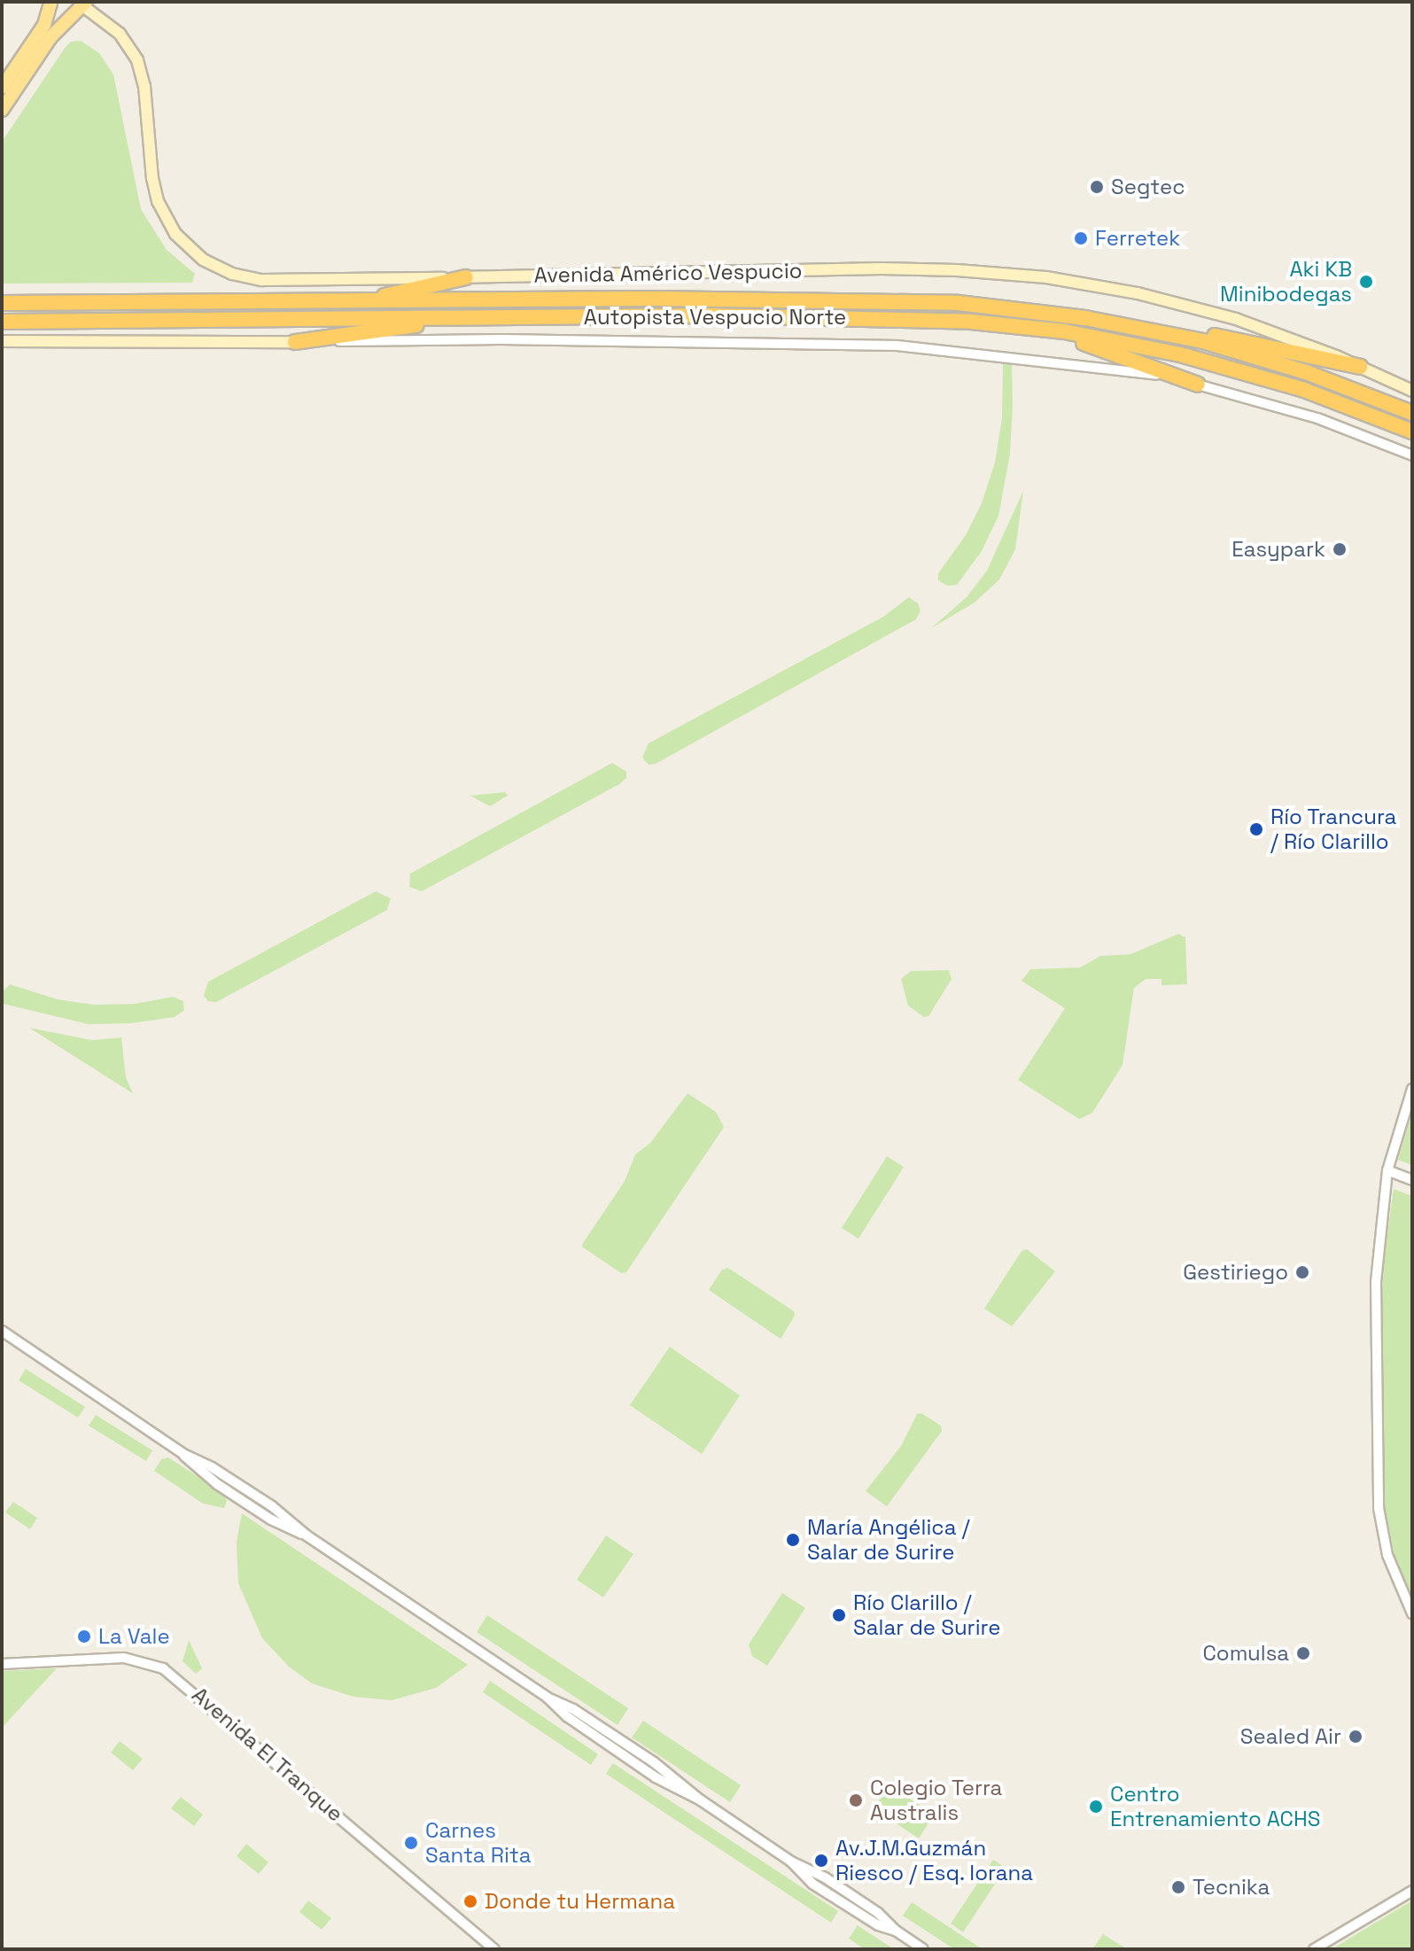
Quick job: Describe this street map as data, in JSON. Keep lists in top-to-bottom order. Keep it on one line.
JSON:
{"streets":{"highway":["Autopista Vespucio Norte"],"main road":["Avenida Américo Vespucio"],"street":["Avenida El Tranque"]},"places":["Segtec","Ferretek","Aki KB Minibodegas","Easypark","Río Trancura / Río Clarillo","Gestiriego","María Angélica / Salar de Surire","Río Clarillo / Salar de Surire","La Vale","Comulsa","Sealed Air","Colegio Terra Australis","Centro Entrenamiento ACHS","Carnes Santa Rita","Av.J.M.Guzmán Riesco / Esq. Iorana","Tecnika","Donde tu Hermana"]}
